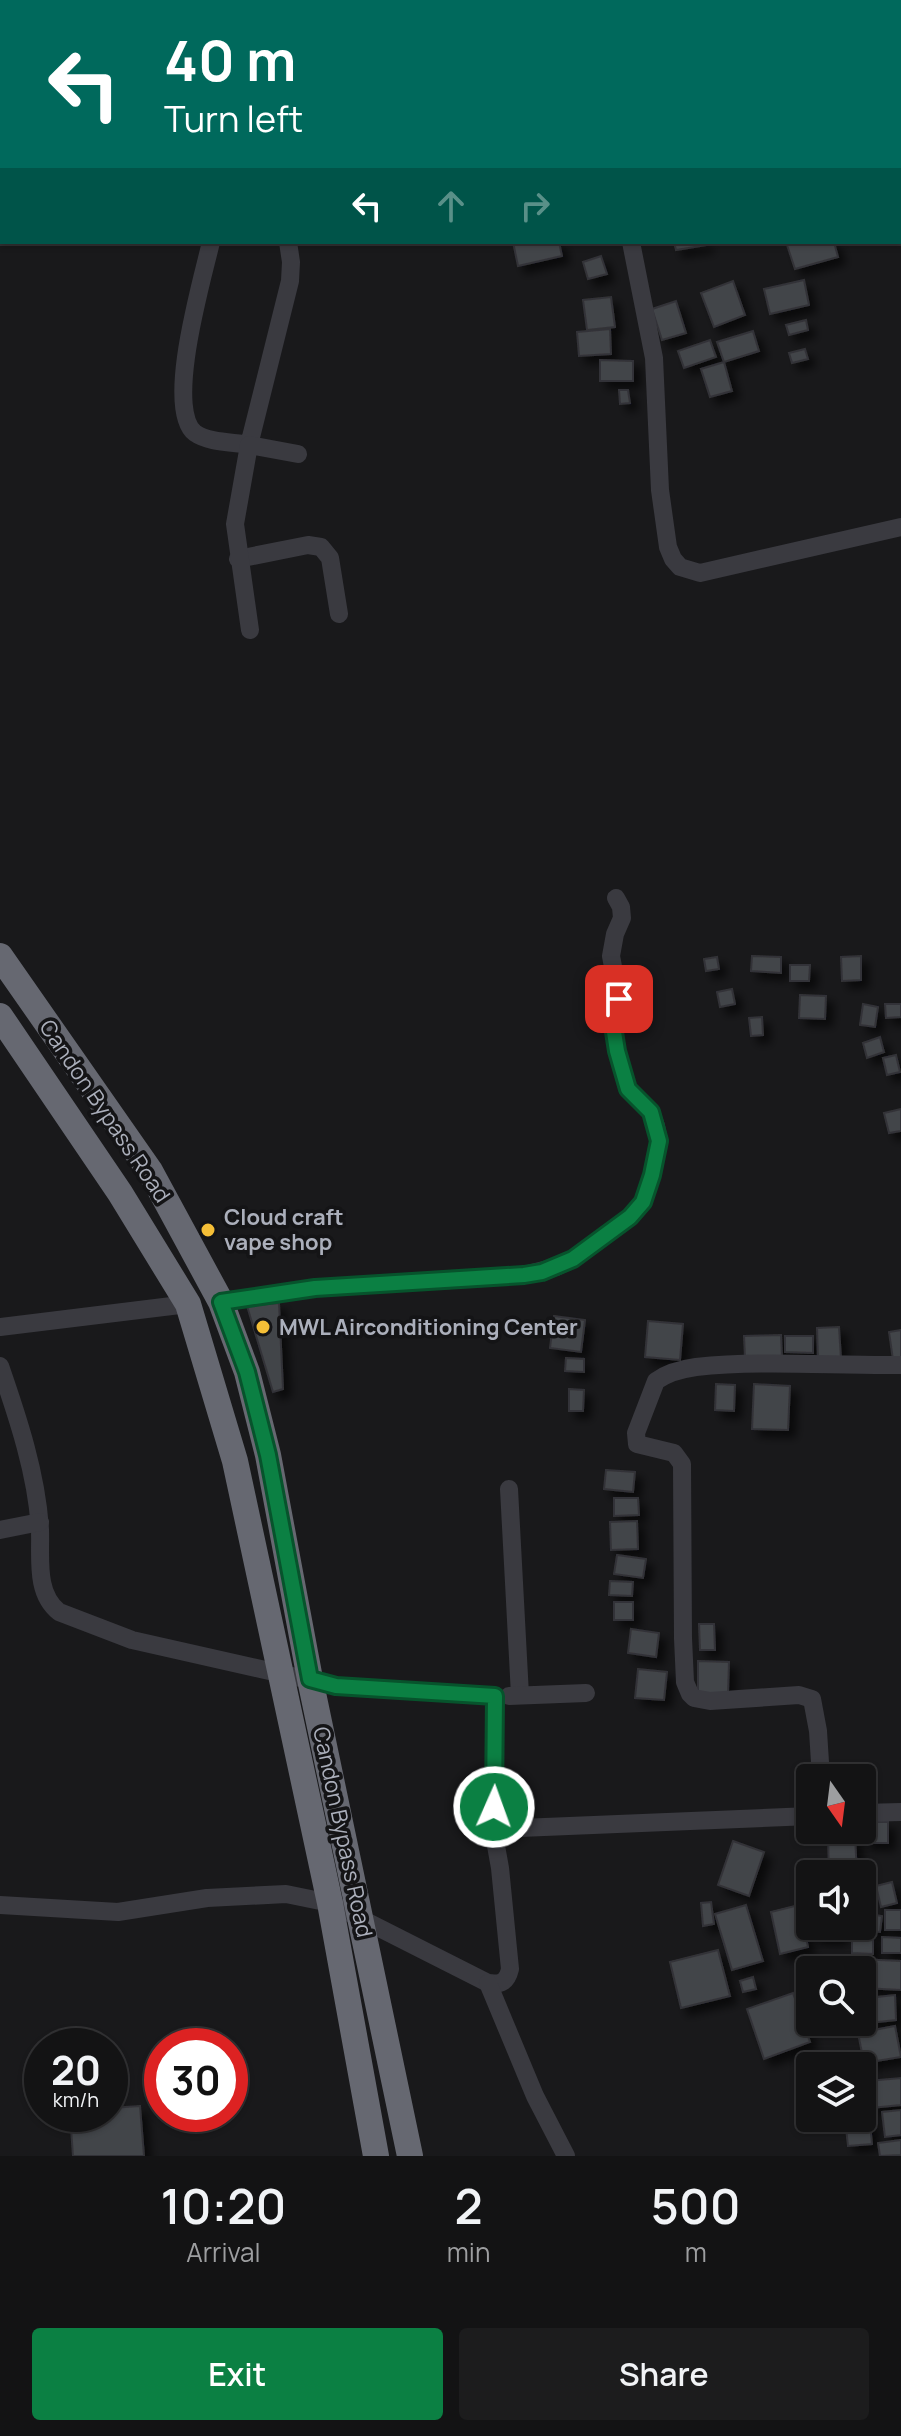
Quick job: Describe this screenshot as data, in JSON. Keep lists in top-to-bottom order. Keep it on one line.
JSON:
{"streets":{"highway":["Candon Bypass Road"]},"places":["Cloud craft vape shop","MWL Airconditioning Center"],"north":"bottom","page":{"turn":["40 m","Turn left"],"speed":"20 km/h","limit":"30","eta":["10:20","Arrival","2","min","500","m"],"buttons":["Exit","Share"]}}
